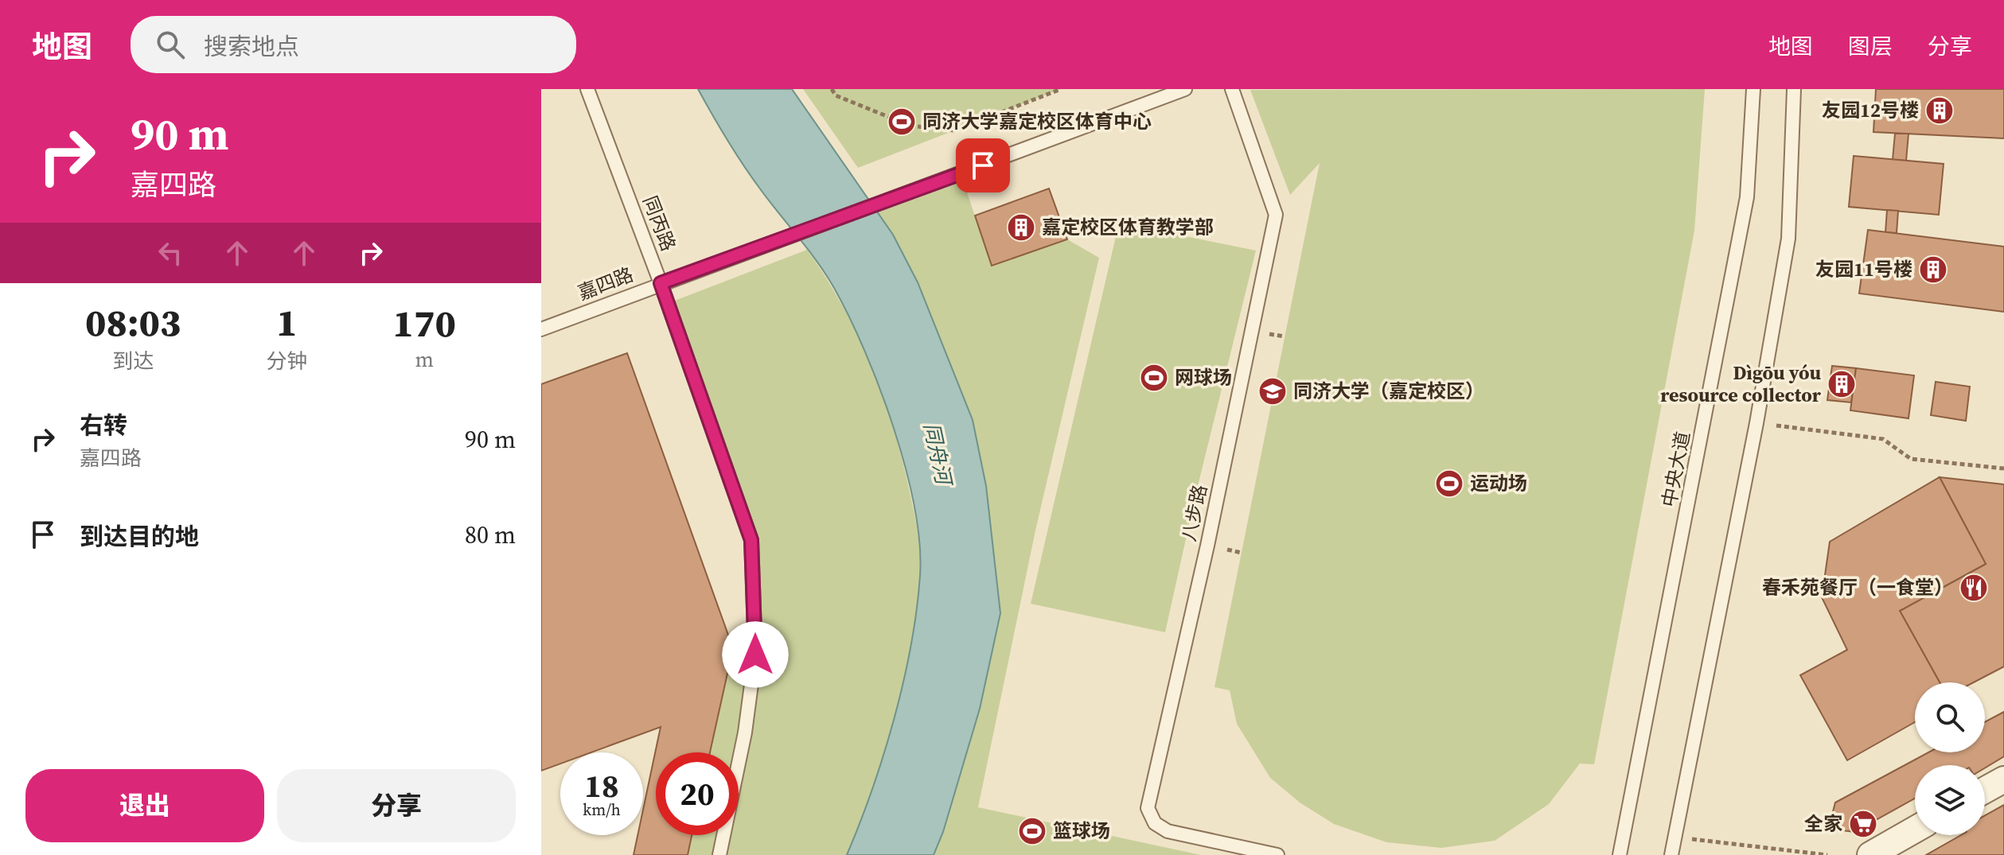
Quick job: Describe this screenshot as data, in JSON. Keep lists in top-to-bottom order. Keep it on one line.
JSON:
{"streets":{"lane":["同丙路","嘉四路","中央大道","八步路"]},"crossings":[["同丙路","嘉四路"]],"water":["同舟河"],"places":{"building":["友园12号楼","嘉定校区体育教学部","友园11号楼","Dìgōu yóu resource collector"],"sports":["同济大学嘉定校区体育中心","网球场","运动场","篮球场"],"school or university":["同济大学（嘉定校区）"],"restaurant":["春禾苑餐厅（一食堂）"],"supermarket":["全家"]},"page":{"header":"地图","search":"搜索地点","nav":["地图","图层","分享"],"turn":["90 m","嘉四路"],"eta":["08:03","到达","1","分钟","170","m"],"list":[{"name":"右转","note":"嘉四路","value":"90 m"},{"name":"到达目的地","value":"80 m"}],"speed":"18 km/h","limit":"20","buttons":["退出","分享"]}}
